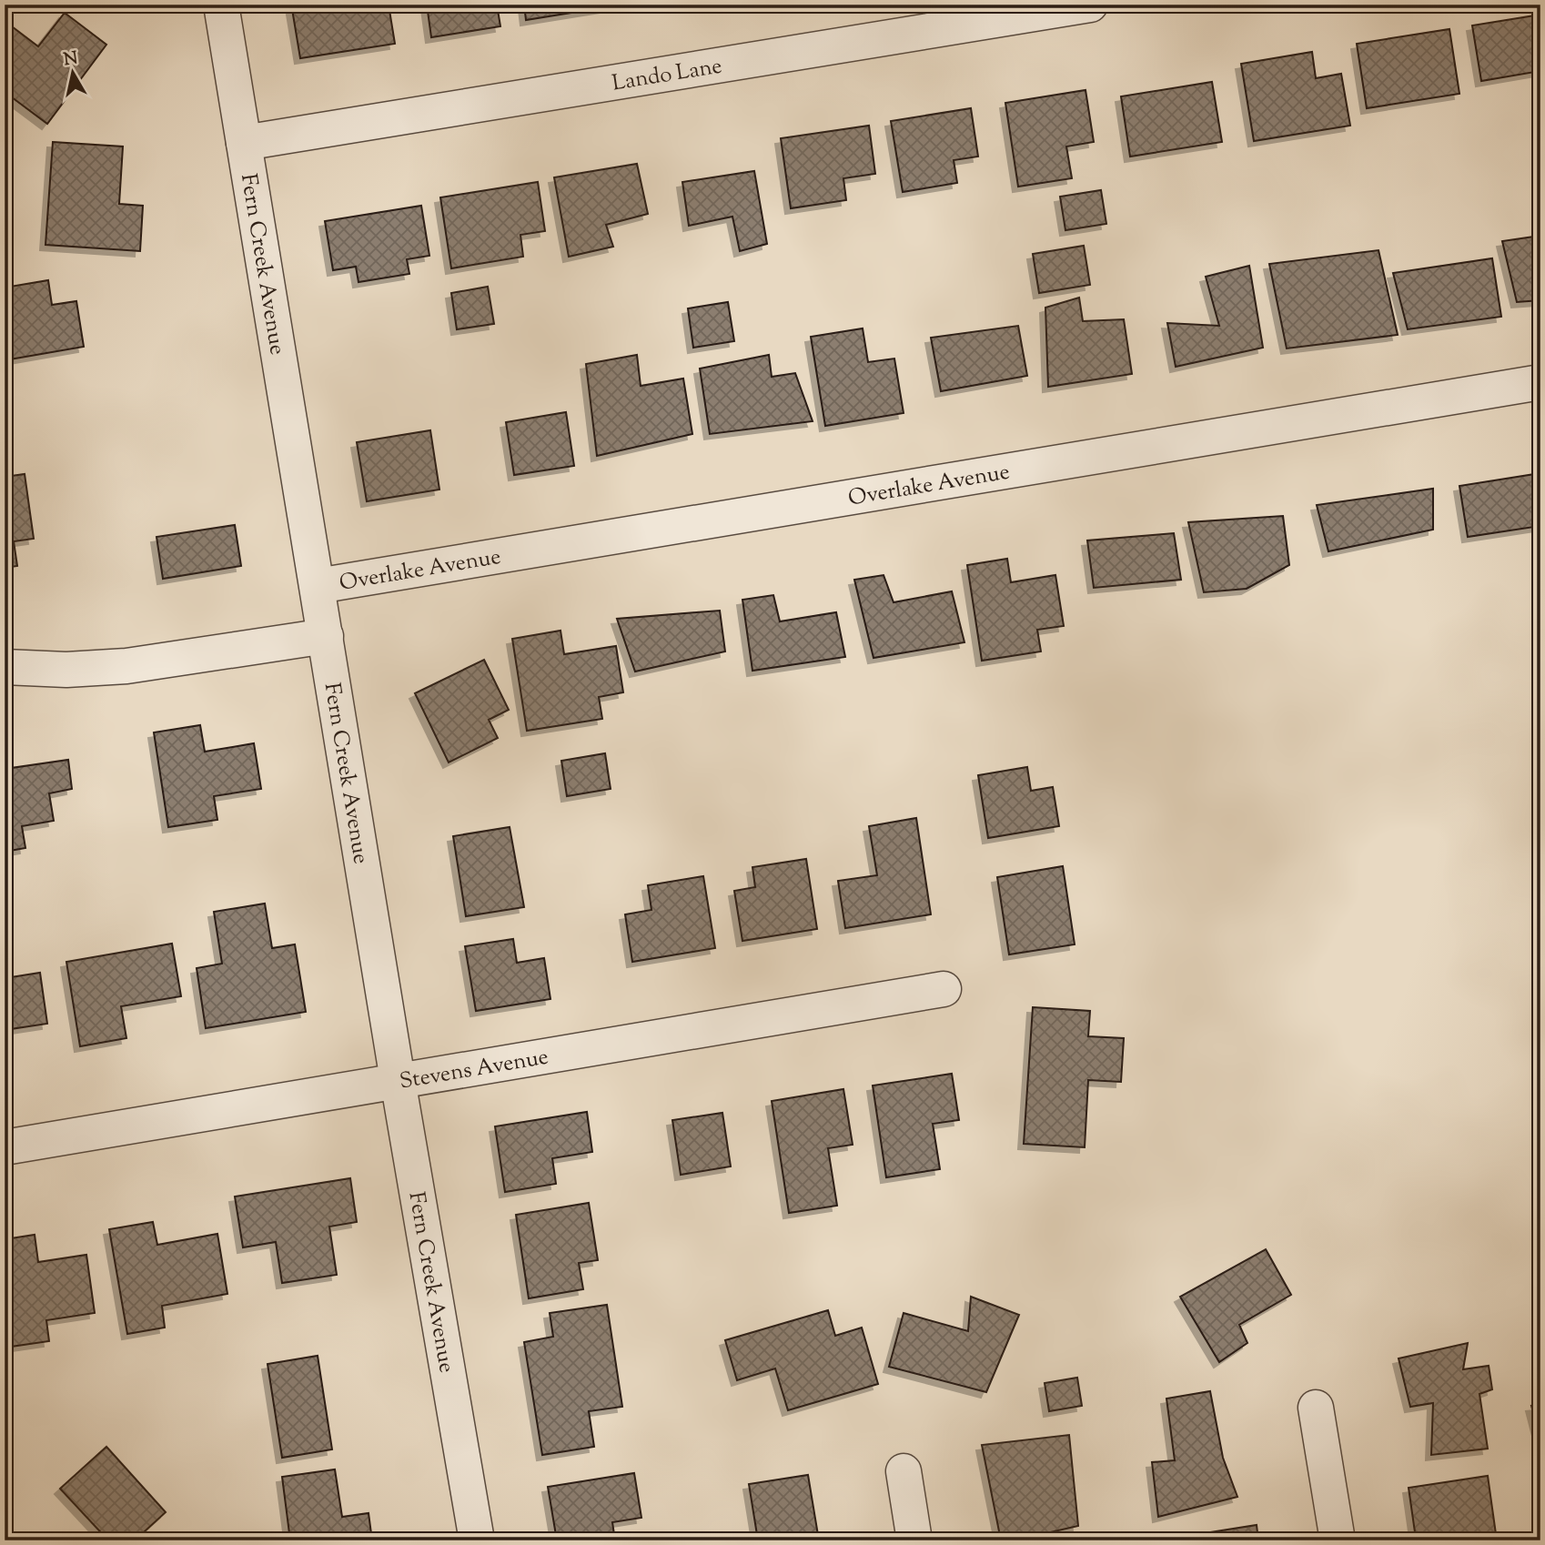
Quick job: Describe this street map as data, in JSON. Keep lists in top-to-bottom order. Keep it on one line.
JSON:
{"streets":{"street":["Lando Lane","Fern Creek Avenue","Overlake Avenue","Stevens Avenue"]},"crossings":[["Lando Lane","Fern Creek Avenue"],["Fern Creek Avenue","Overlake Avenue"],["Fern Creek Avenue","Stevens Avenue"]],"north":"top"}
